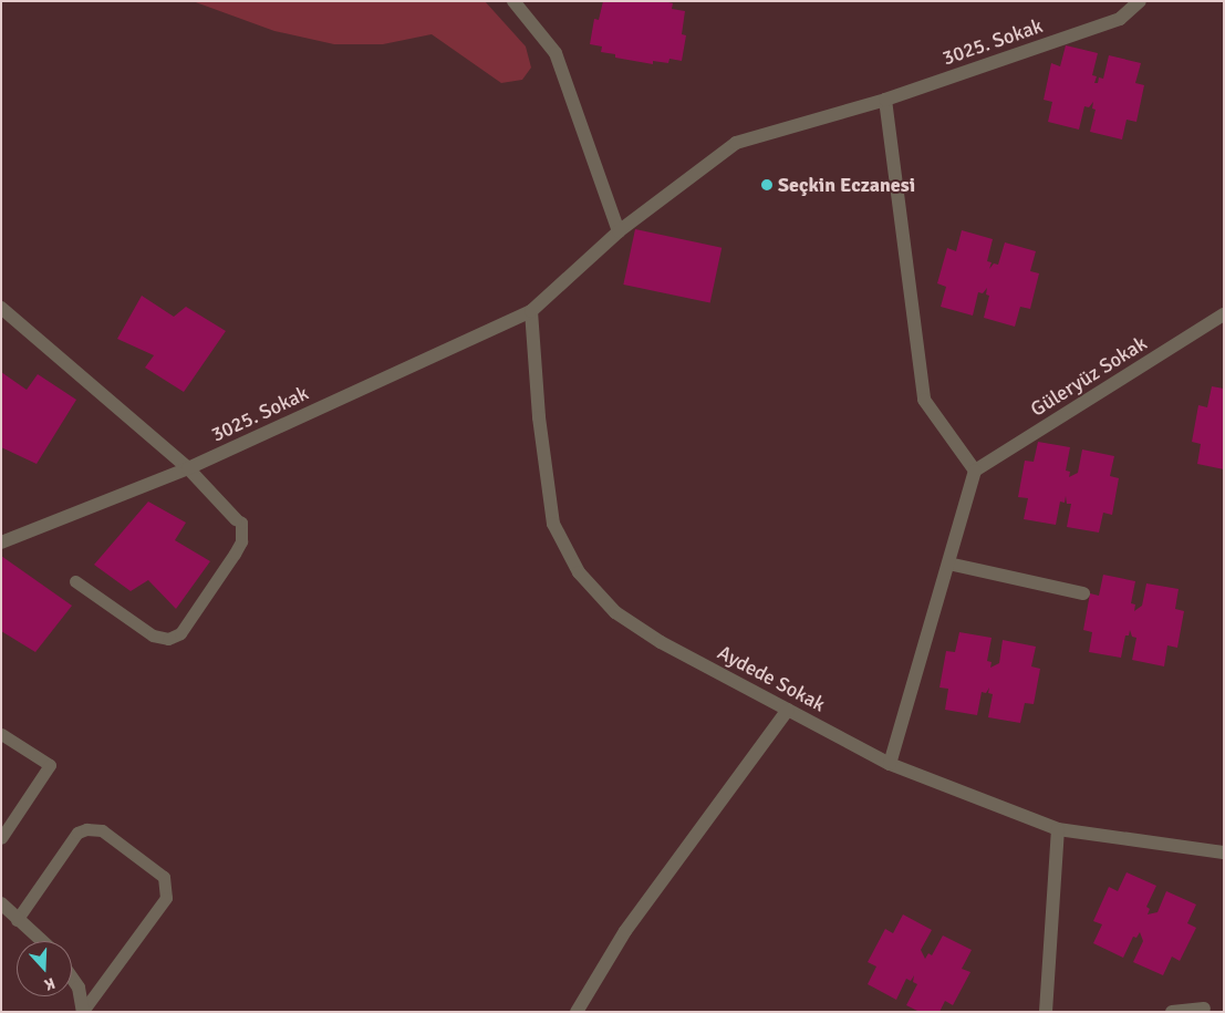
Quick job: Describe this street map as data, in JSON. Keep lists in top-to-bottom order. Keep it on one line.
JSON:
{"streets":{"street":["3025. Sokak","Güleryüz Sokak","Aydede Sokak"]},"crossings":[["3025. Sokak","Aydede Sokak"]],"places":["Seçkin Eczanesi"],"north":"bottom"}
